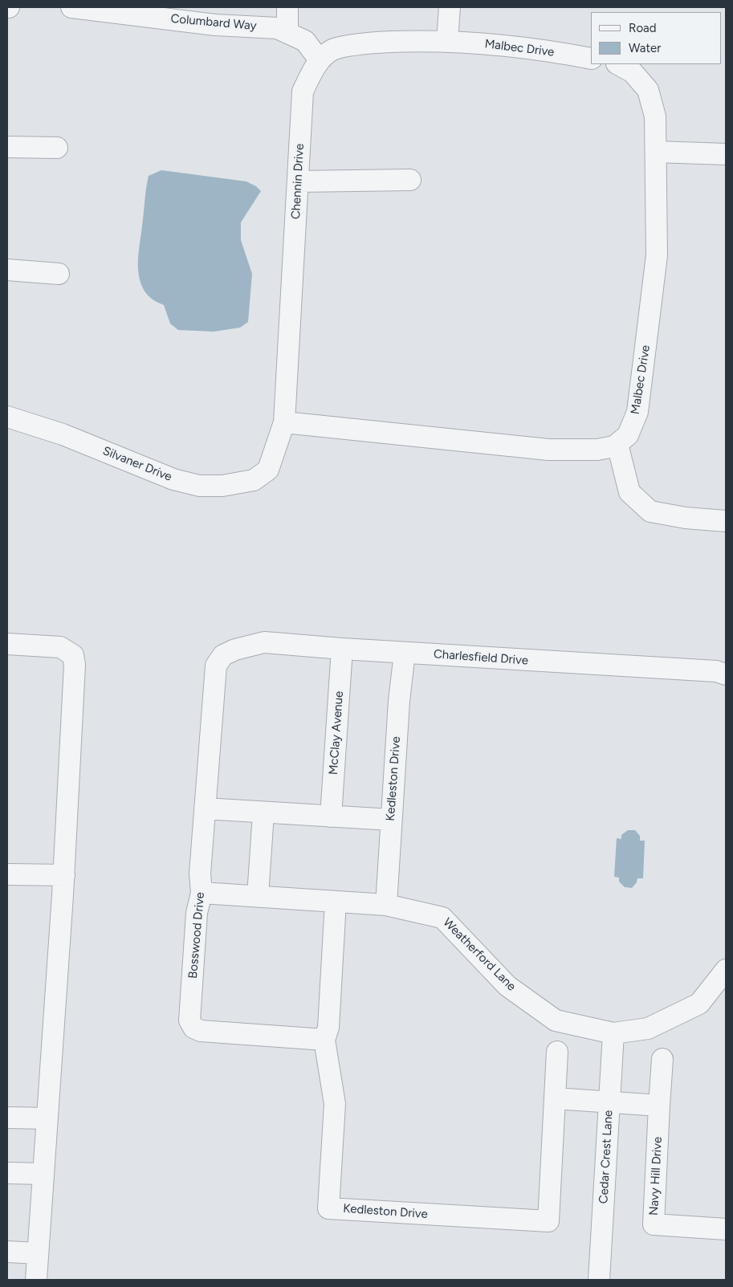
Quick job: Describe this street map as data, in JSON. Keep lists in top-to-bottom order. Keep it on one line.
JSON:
{"streets":{"street":["Columbard Way","Malbec Drive","Chennin Drive","Silvaner Drive","Charlesfield Drive","McClay Avenue","Kedleston Drive","Bosswood Drive","Weatherford Lane","Cedar Crest Lane","Navy Hill Drive"]},"crossings":[["Columbard Way","Chennin Drive"],["Malbec Drive","Chennin Drive"],["Chennin Drive","Silvaner Drive"],["Charlesfield Drive","McClay Avenue"],["Charlesfield Drive","Kedleston Drive"],["Charlesfield Drive","Bosswood Drive"],["Kedleston Drive","Bosswood Drive"],["Kedleston Drive","Weatherford Lane"],["Bosswood Drive","Weatherford Lane"],["Weatherford Lane","Cedar Crest Lane"]],"legend":["Road","Water"]}
